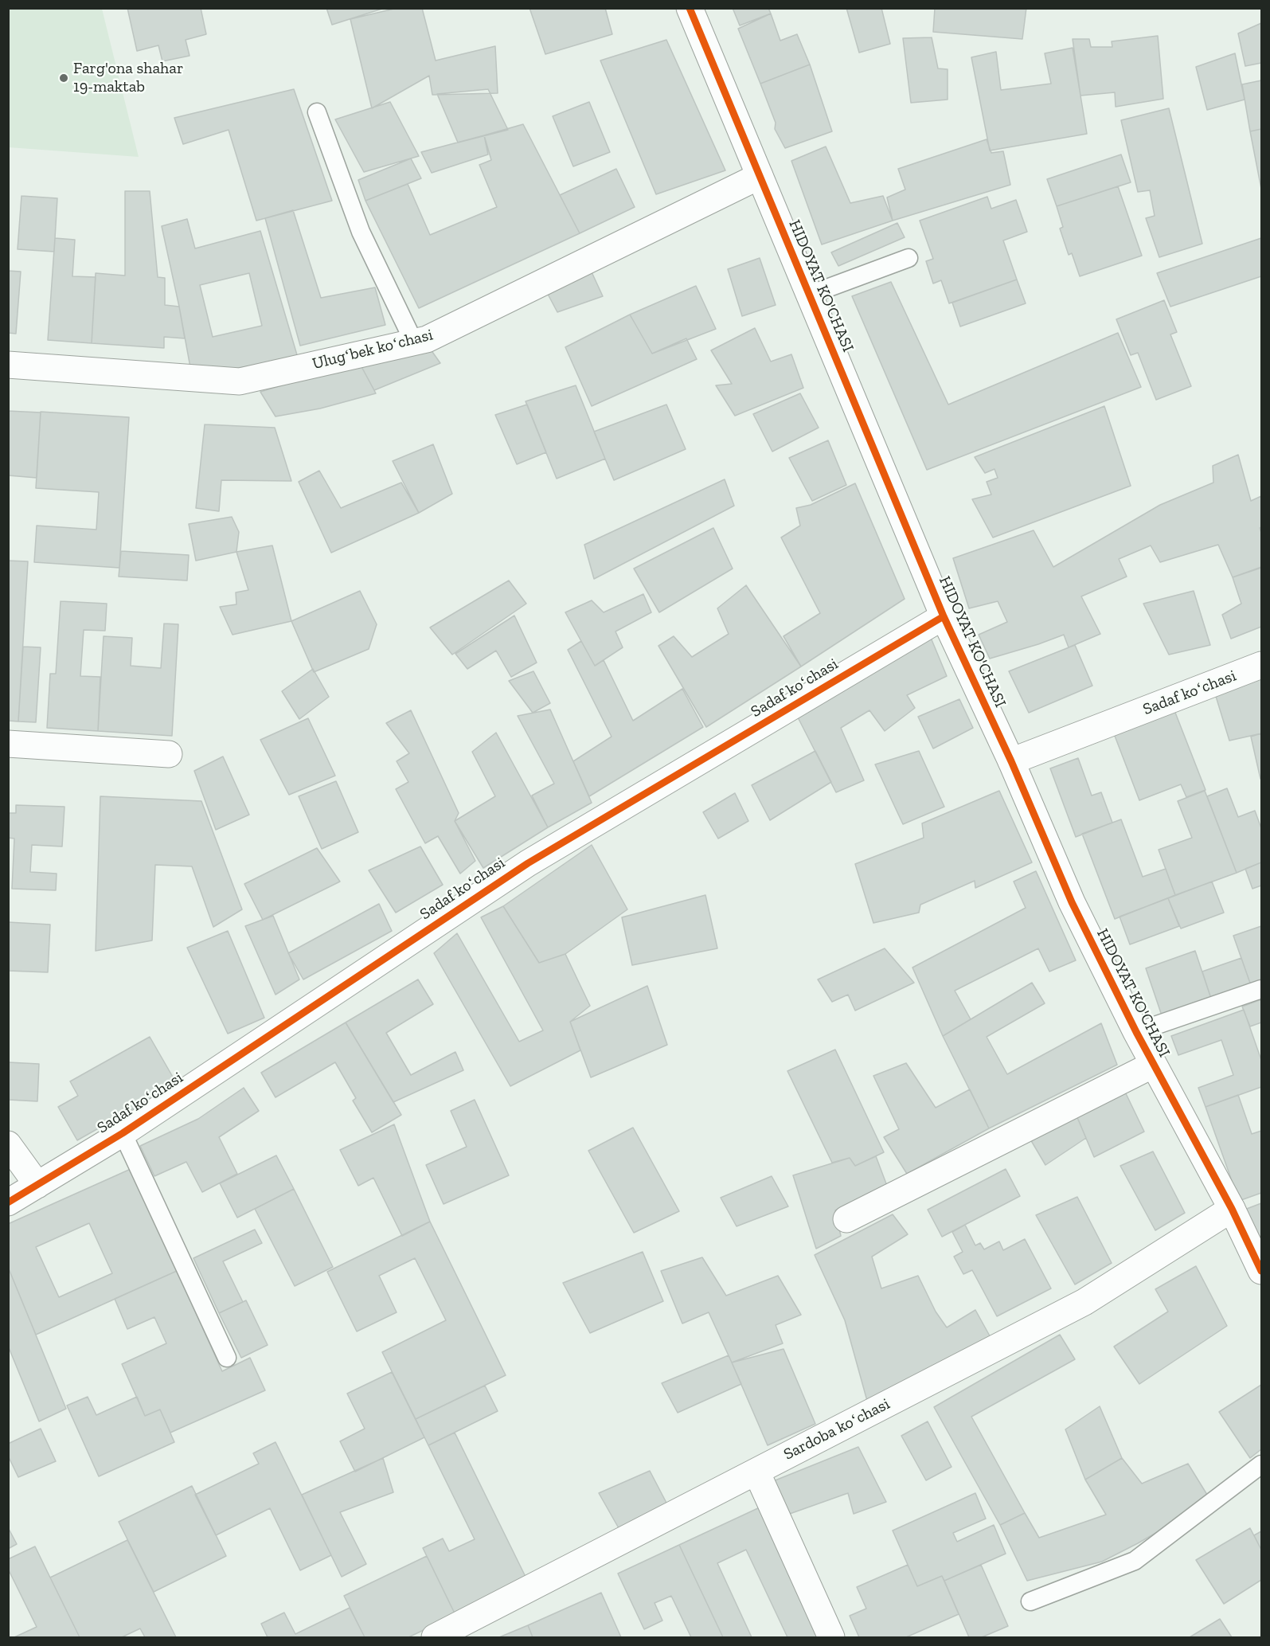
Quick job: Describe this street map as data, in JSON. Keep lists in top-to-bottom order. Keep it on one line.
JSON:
{"streets":{"street":["HIDOYAT KO'CHASI","Ulugʻbek koʻchasi","Sadaf koʻchasi","Sardoba koʻchasi"]},"crossings":[["HIDOYAT KO'CHASI","Ulugʻbek koʻchasi"],["HIDOYAT KO'CHASI","Sadaf koʻchasi"],["HIDOYAT KO'CHASI","Sardoba koʻchasi"]],"places":["Farg'ona shahar 19-maktab"]}
